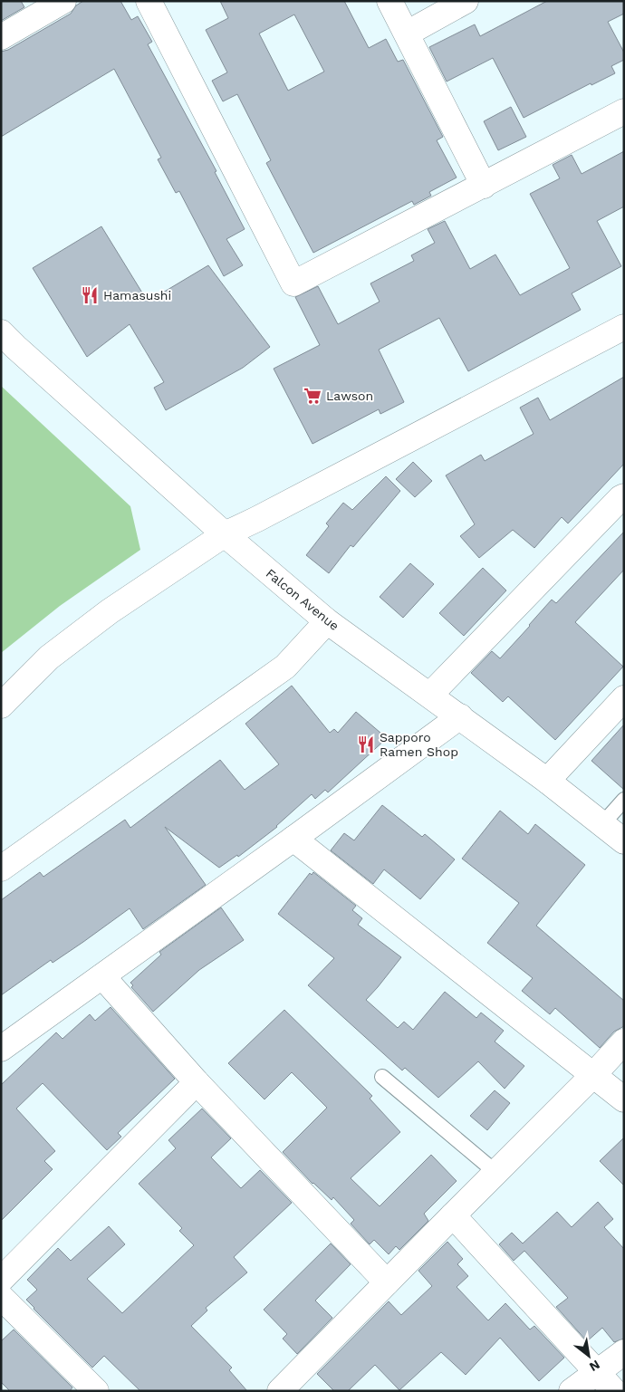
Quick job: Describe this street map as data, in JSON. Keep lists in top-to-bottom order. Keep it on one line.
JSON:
{"streets":{"street":["Falcon Avenue"]},"places":{"restaurant":["Hamasushi","Sapporo Ramen Shop"],"supermarket":["Lawson"]},"north":"bottom right"}
